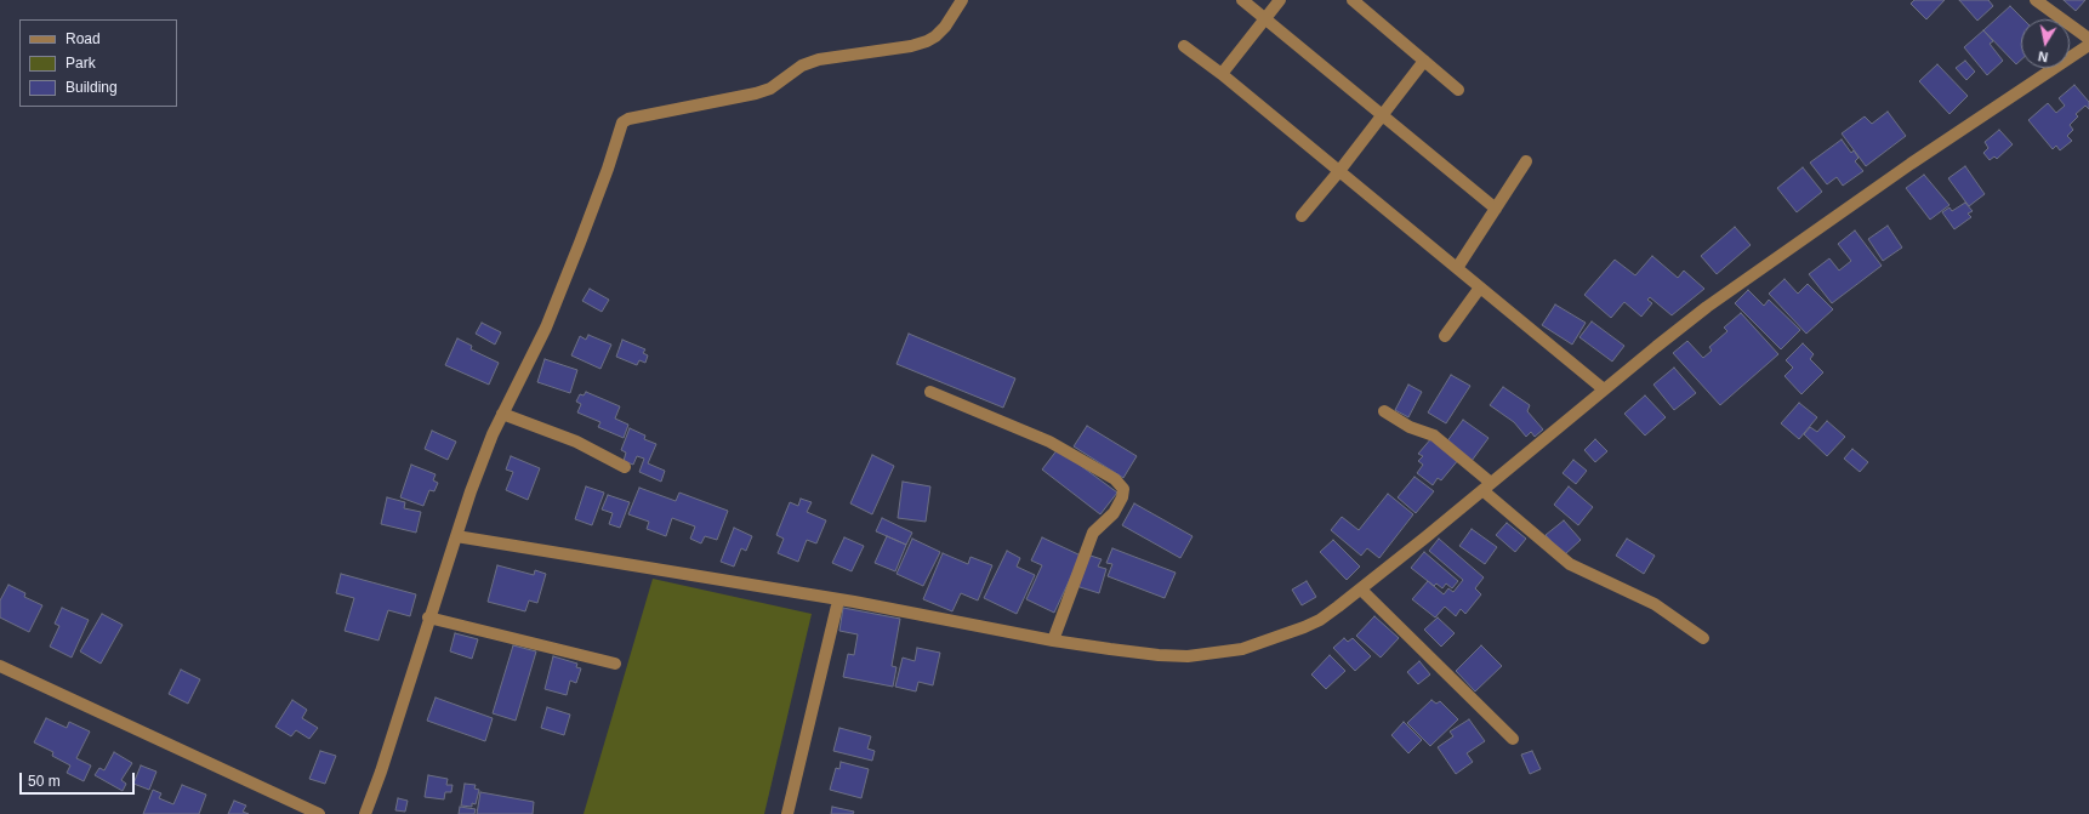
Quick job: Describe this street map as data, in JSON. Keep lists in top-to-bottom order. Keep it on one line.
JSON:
{"legend":["Road","Park","Building"],"scale_bar":"50 m","north":"bottom"}
